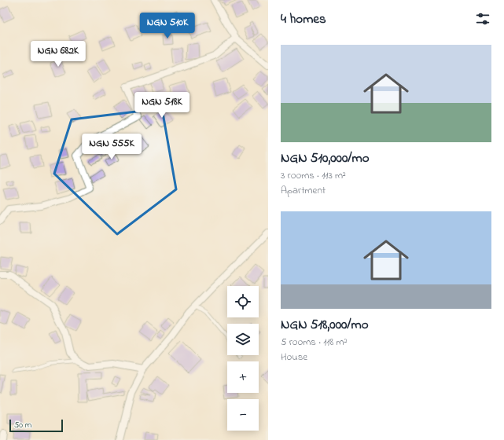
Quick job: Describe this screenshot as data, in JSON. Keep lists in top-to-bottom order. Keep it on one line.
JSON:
{"scale_bar":"50 m","page":{"heading":"4 homes","price":["NGN 510K","NGN 682K","NGN 518K","NGN 555K"],"list":[{"name":"NGN 510,000/mo","note":"3 rooms · 113 m² · Apartment"},{"name":"NGN 518,000/mo","note":"5 rooms · 118 m² · House"}],"map_buttons":["+","−"],"scale":"50 m"}}
